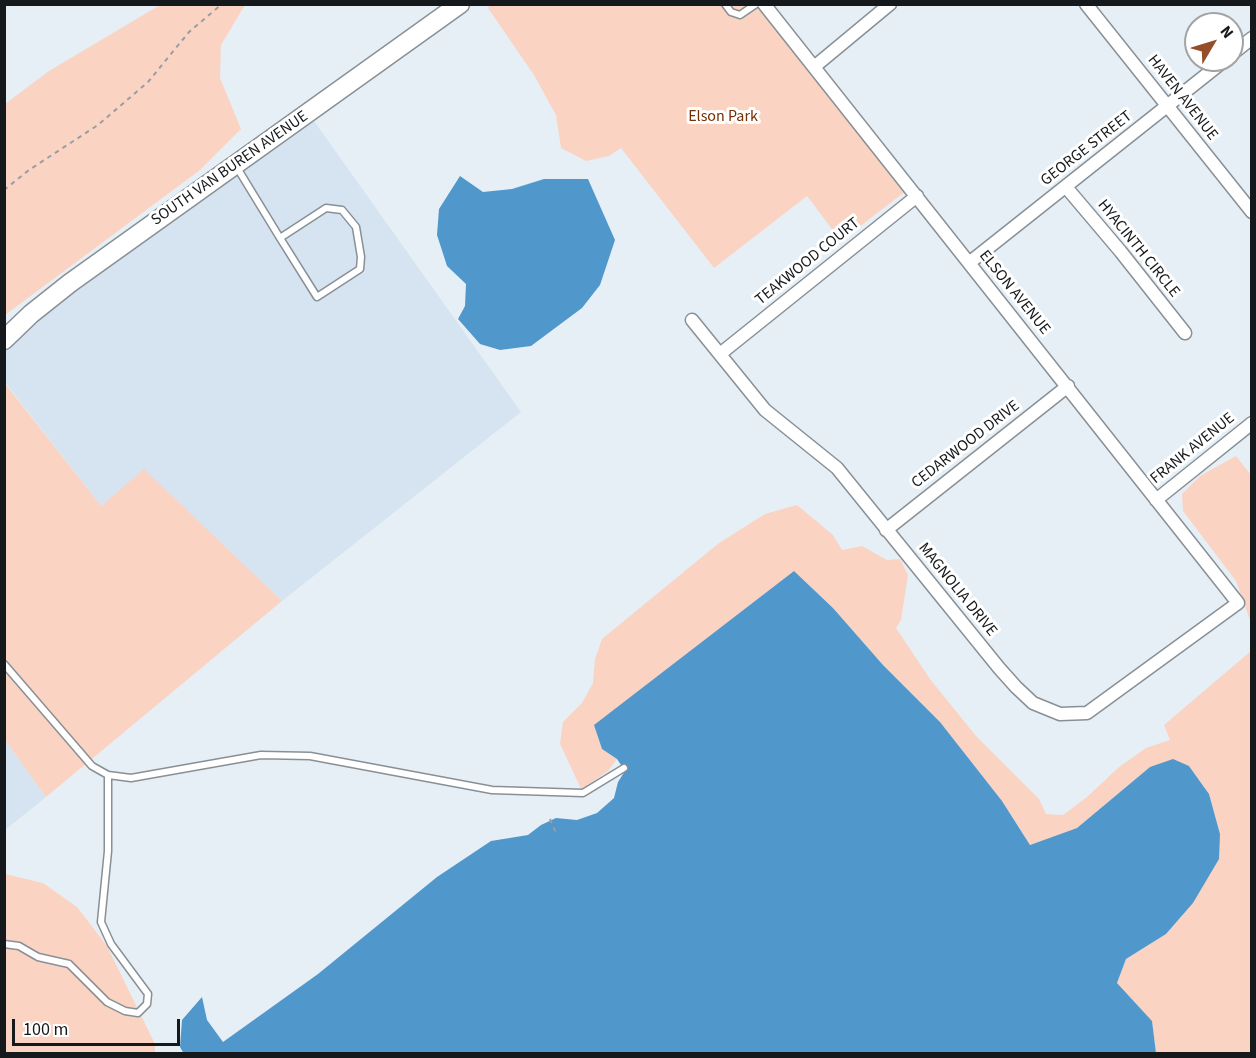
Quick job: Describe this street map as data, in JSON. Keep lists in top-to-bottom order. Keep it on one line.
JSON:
{"streets":{"street":["HAVEN AVENUE","GEORGE STREET","SOUTH VAN BUREN AVENUE","HYACINTH CIRCLE","TEAKWOOD COURT","ELSON AVENUE","CEDARWOOD DRIVE","FRANK AVENUE","MAGNOLIA DRIVE"]},"crossings":[["HAVEN AVENUE","GEORGE STREET"],["GEORGE STREET","HYACINTH CIRCLE"],["GEORGE STREET","ELSON AVENUE"],["TEAKWOOD COURT","ELSON AVENUE"],["TEAKWOOD COURT","MAGNOLIA DRIVE"],["ELSON AVENUE","CEDARWOOD DRIVE"],["ELSON AVENUE","FRANK AVENUE"],["ELSON AVENUE","MAGNOLIA DRIVE"],["CEDARWOOD DRIVE","MAGNOLIA DRIVE"]],"parks":["Elson Park"],"scale_bar":"100 m","north":"top right"}
